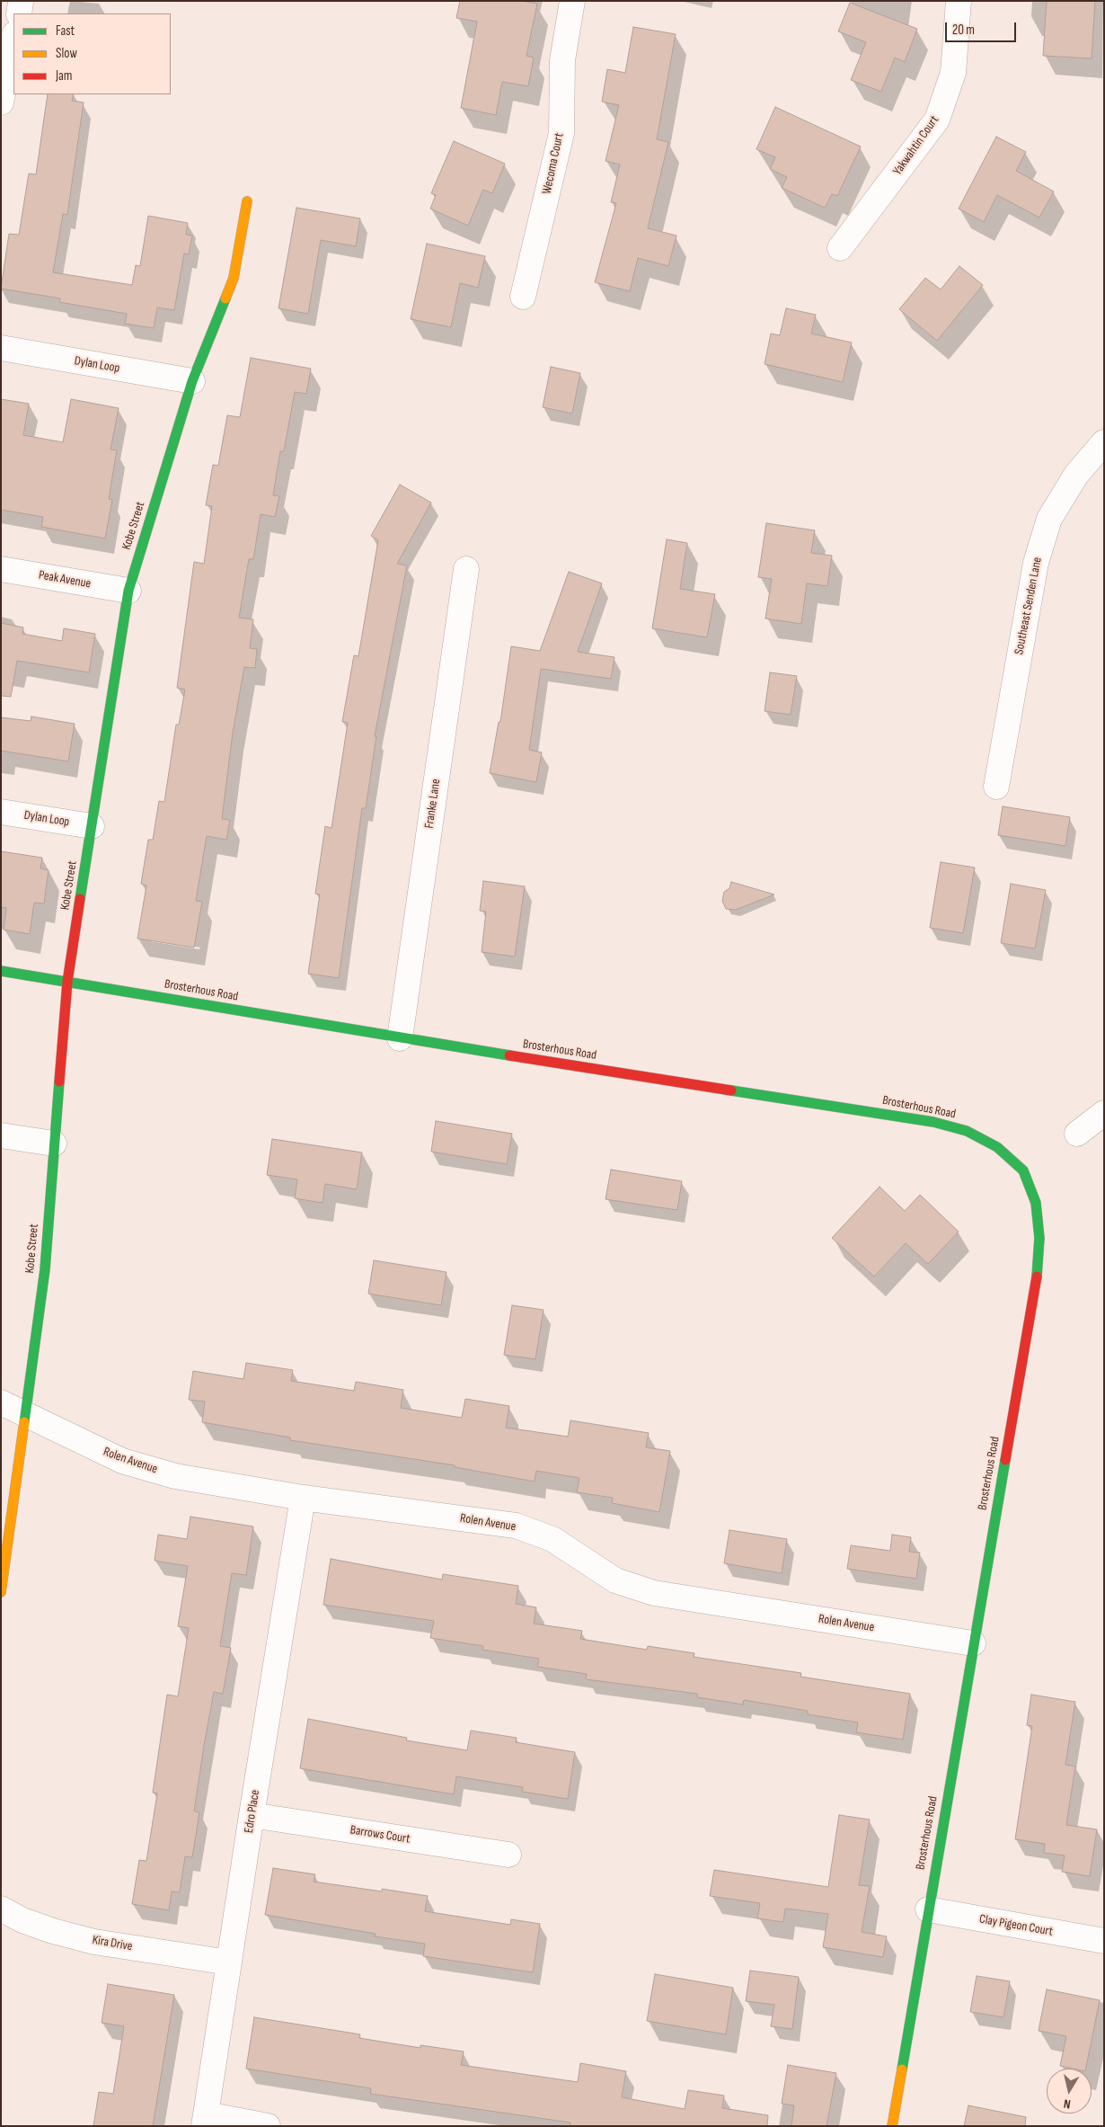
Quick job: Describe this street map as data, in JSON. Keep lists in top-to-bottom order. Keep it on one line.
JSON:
{"streets":{"street":["Yakwahtin Court","Wecoma Court","Dylan Loop","Kobe Street","Peak Avenue","Southeast Senden Lane","Franke Lane","Brosterhous Road","Rolen Avenue","Edro Place","Barrows Court","Clay Pigeon Court","Kira Drive"]},"crossings":[["Dylan Loop","Kobe Street"],["Kobe Street","Peak Avenue"],["Kobe Street","Brosterhous Road"],["Kobe Street","Rolen Avenue"],["Franke Lane","Brosterhous Road"],["Brosterhous Road","Rolen Avenue"],["Brosterhous Road","Clay Pigeon Court"],["Rolen Avenue","Edro Place"],["Edro Place","Barrows Court"],["Edro Place","Kira Drive"]],"legend":["Fast","Slow","Jam"],"scale_bar":"20 m","north":"bottom"}
